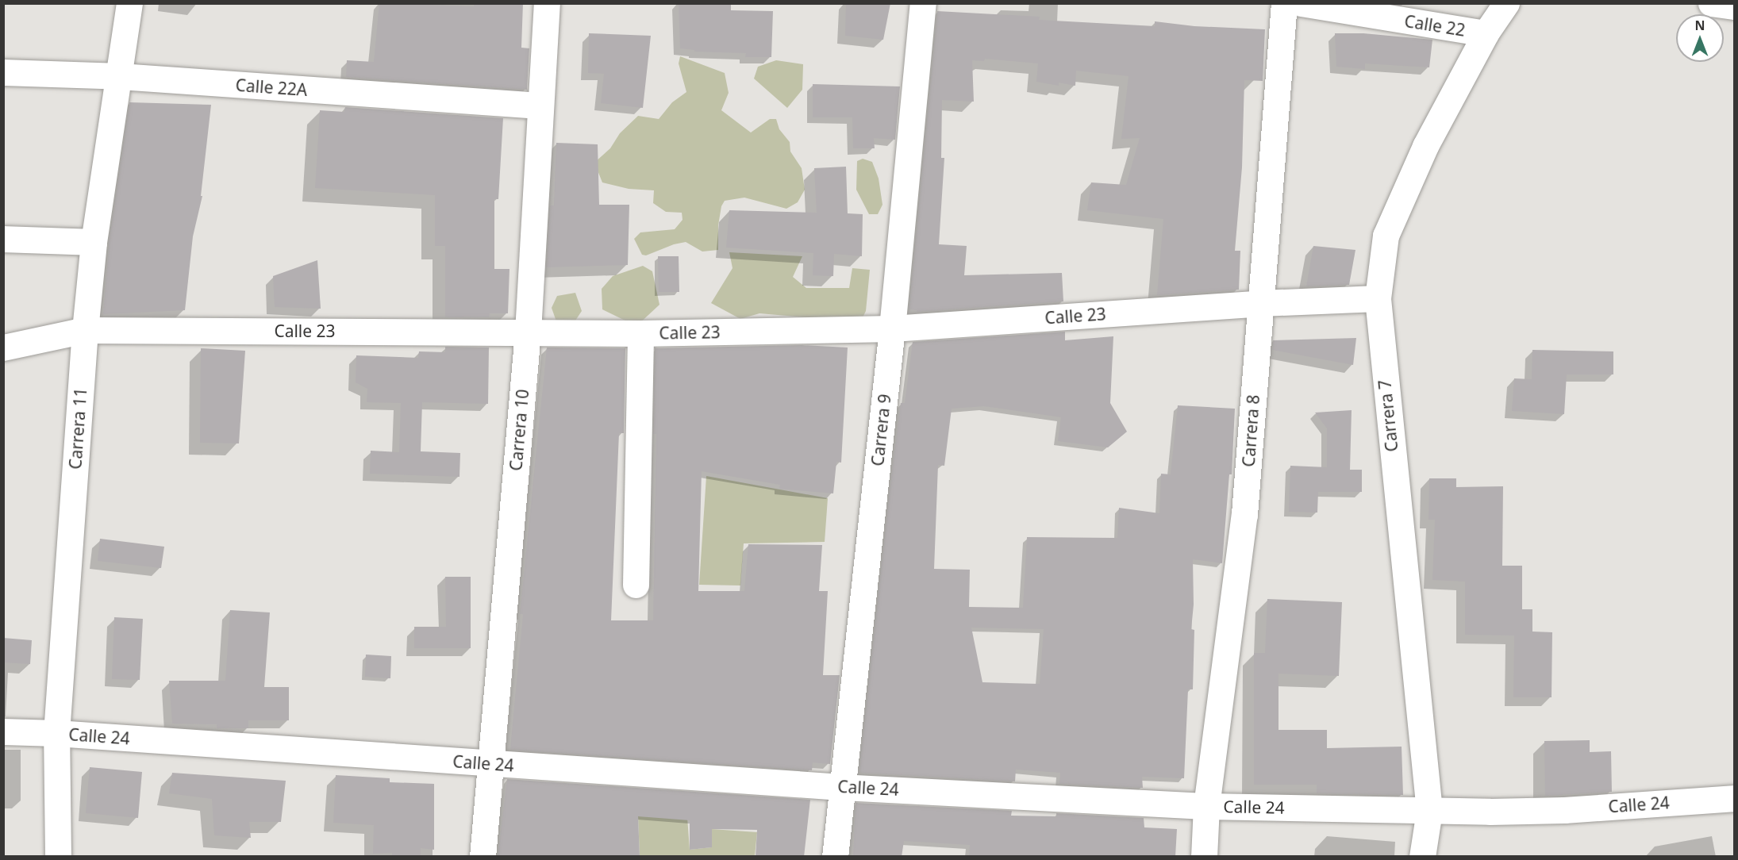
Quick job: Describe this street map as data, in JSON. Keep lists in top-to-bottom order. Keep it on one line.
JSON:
{"streets":{"street":["Calle 22","Calle 22A","Calle 23","Carrera 7","Carrera 11","Carrera 10","Carrera 9","Carrera 8","Calle 24"]},"crossings":[["Calle 22","Carrera 7"],["Calle 22A","Carrera 11"],["Calle 22A","Carrera 10"],["Calle 23","Carrera 7"],["Calle 23","Carrera 11"],["Calle 23","Carrera 10"],["Calle 23","Carrera 9"],["Calle 23","Carrera 8"],["Carrera 7","Calle 24"],["Carrera 11","Calle 24"],["Carrera 10","Calle 24"],["Carrera 9","Calle 24"],["Carrera 8","Calle 24"]],"north":"top"}
